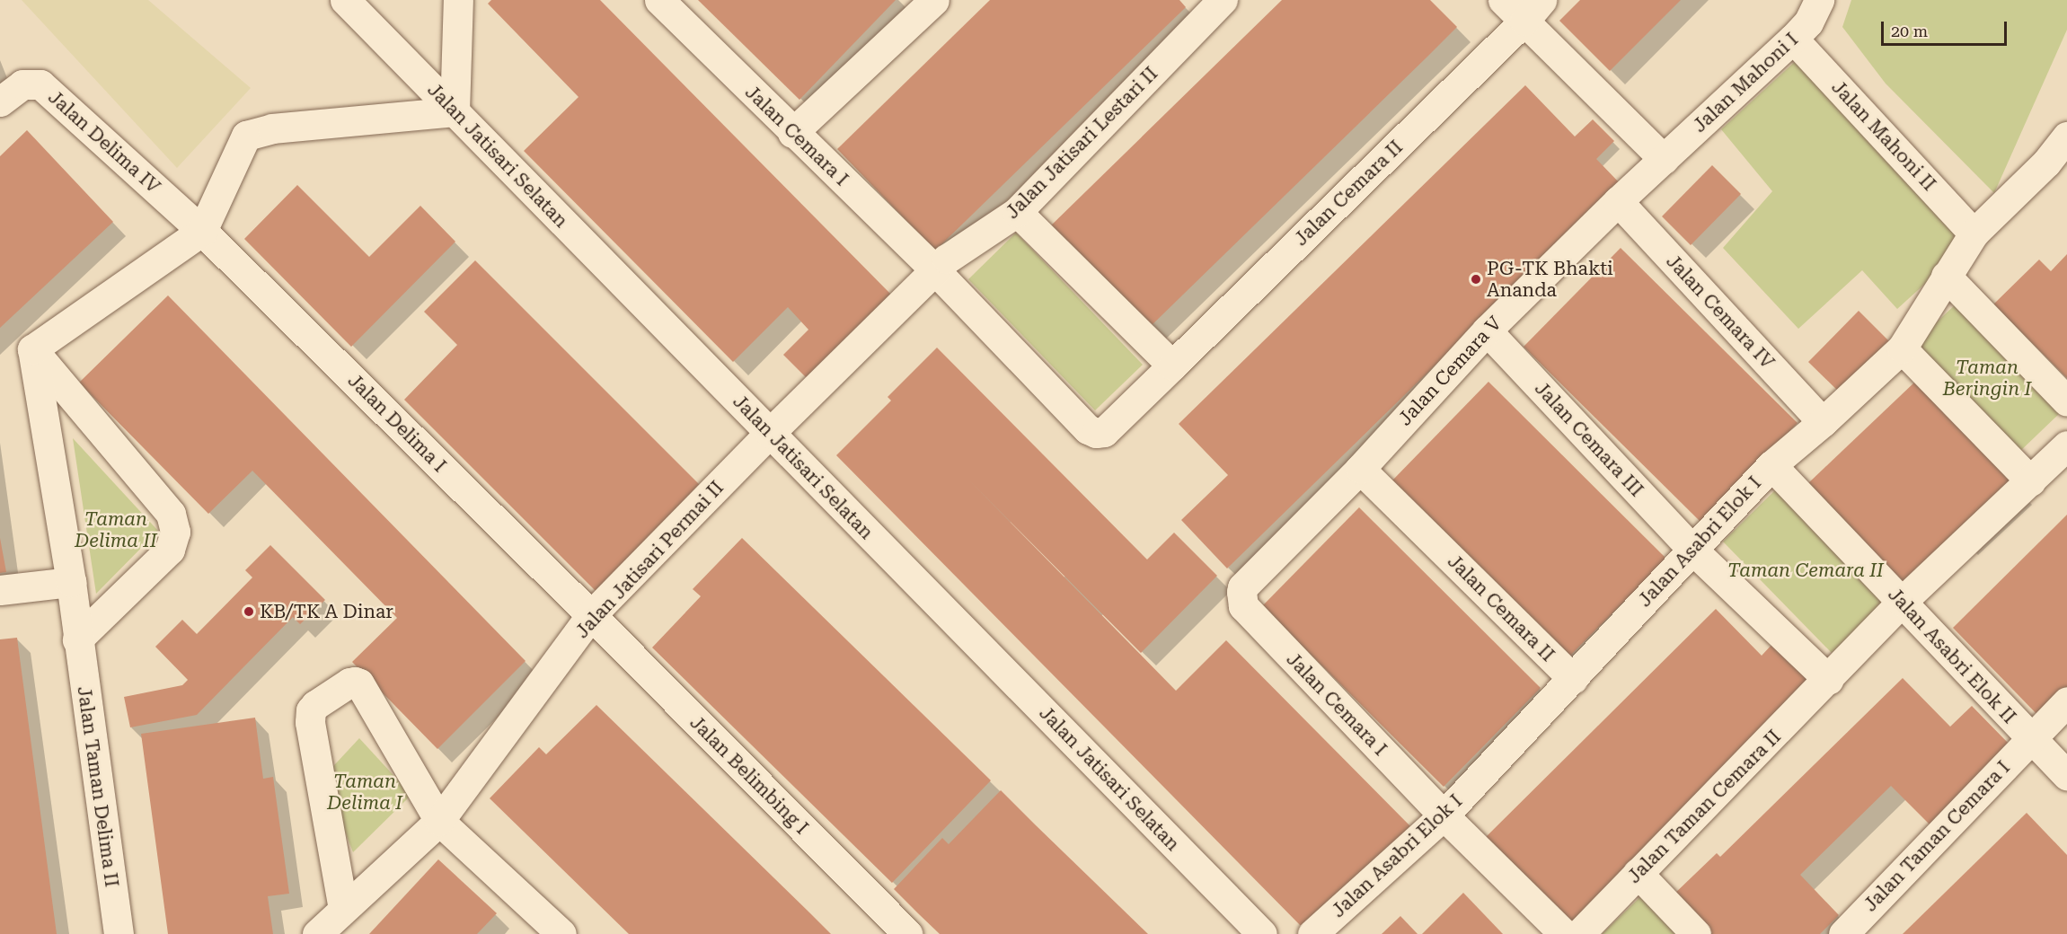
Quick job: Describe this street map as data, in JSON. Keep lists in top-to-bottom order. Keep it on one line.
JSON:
{"streets":{"street":["Jalan Mahoni I","Jalan Cemara I","Jalan Mahoni II","Jalan Delima IV","Jalan Jatisari Lestari II","Jalan Jatisari Selatan","Jalan Cemara II","Jalan Cemara IV","Jalan Cemara V","Jalan Delima I","Jalan Cemara III","Jalan Asabri Elok I","Jalan Jatisari Permai II","Jalan Asabri Elok II","Jalan Belimbing I","Jalan Taman Delima II","Jalan Taman Cemara II","Jalan Taman Cemara I"]},"crossings":[["Jalan Mahoni I","Jalan Mahoni II"],["Jalan Mahoni I","Jalan Cemara V"],["Jalan Cemara I","Jalan Jatisari Lestari II"],["Jalan Cemara I","Jalan Cemara II"],["Jalan Cemara I","Jalan Cemara V"],["Jalan Cemara I","Jalan Asabri Elok I"],["Jalan Mahoni II","Jalan Asabri Elok I"],["Jalan Delima IV","Jalan Delima I"],["Jalan Jatisari Lestari II","Jalan Jatisari Selatan"],["Jalan Jatisari Lestari II","Jalan Cemara II"],["Jalan Jatisari Lestari II","Jalan Jatisari Permai II"],["Jalan Jatisari Selatan","Jalan Jatisari Permai II"],["Jalan Cemara II","Jalan Cemara V"],["Jalan Cemara II","Jalan Asabri Elok I"],["Jalan Cemara IV","Jalan Cemara V"],["Jalan Cemara IV","Jalan Asabri Elok I"],["Jalan Cemara V","Jalan Cemara III"],["Jalan Delima I","Jalan Jatisari Permai II"],["Jalan Delima I","Jalan Belimbing I"],["Jalan Cemara III","Jalan Asabri Elok I"],["Jalan Asabri Elok I","Jalan Asabri Elok II"],["Jalan Jatisari Permai II","Jalan Belimbing I"],["Jalan Asabri Elok II","Jalan Taman Cemara II"],["Jalan Asabri Elok II","Jalan Taman Cemara I"]],"parks":["Taman Beringin I","Taman Delima II","Taman Cemara II","Taman Delima I"],"places":["PG-TK Bhakti Ananda","KB/TK A Dinar"],"scale_bar":"20 m"}
